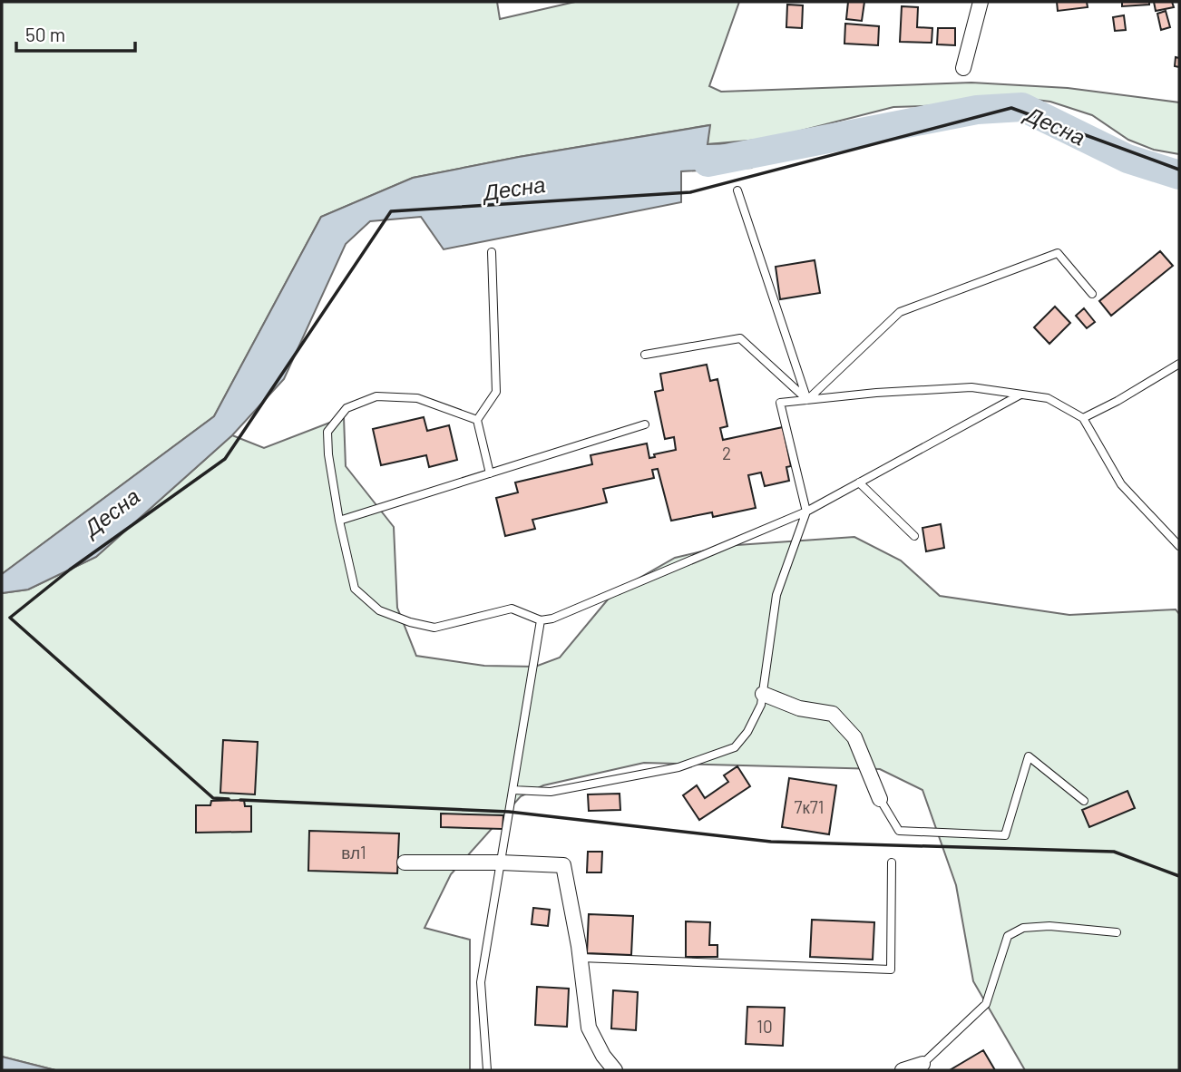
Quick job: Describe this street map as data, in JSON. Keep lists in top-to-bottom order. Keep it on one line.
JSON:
{"water":["Десна"],"house_numbers":["2","7к71","вл1","10"],"scale_bar":"50 m"}
